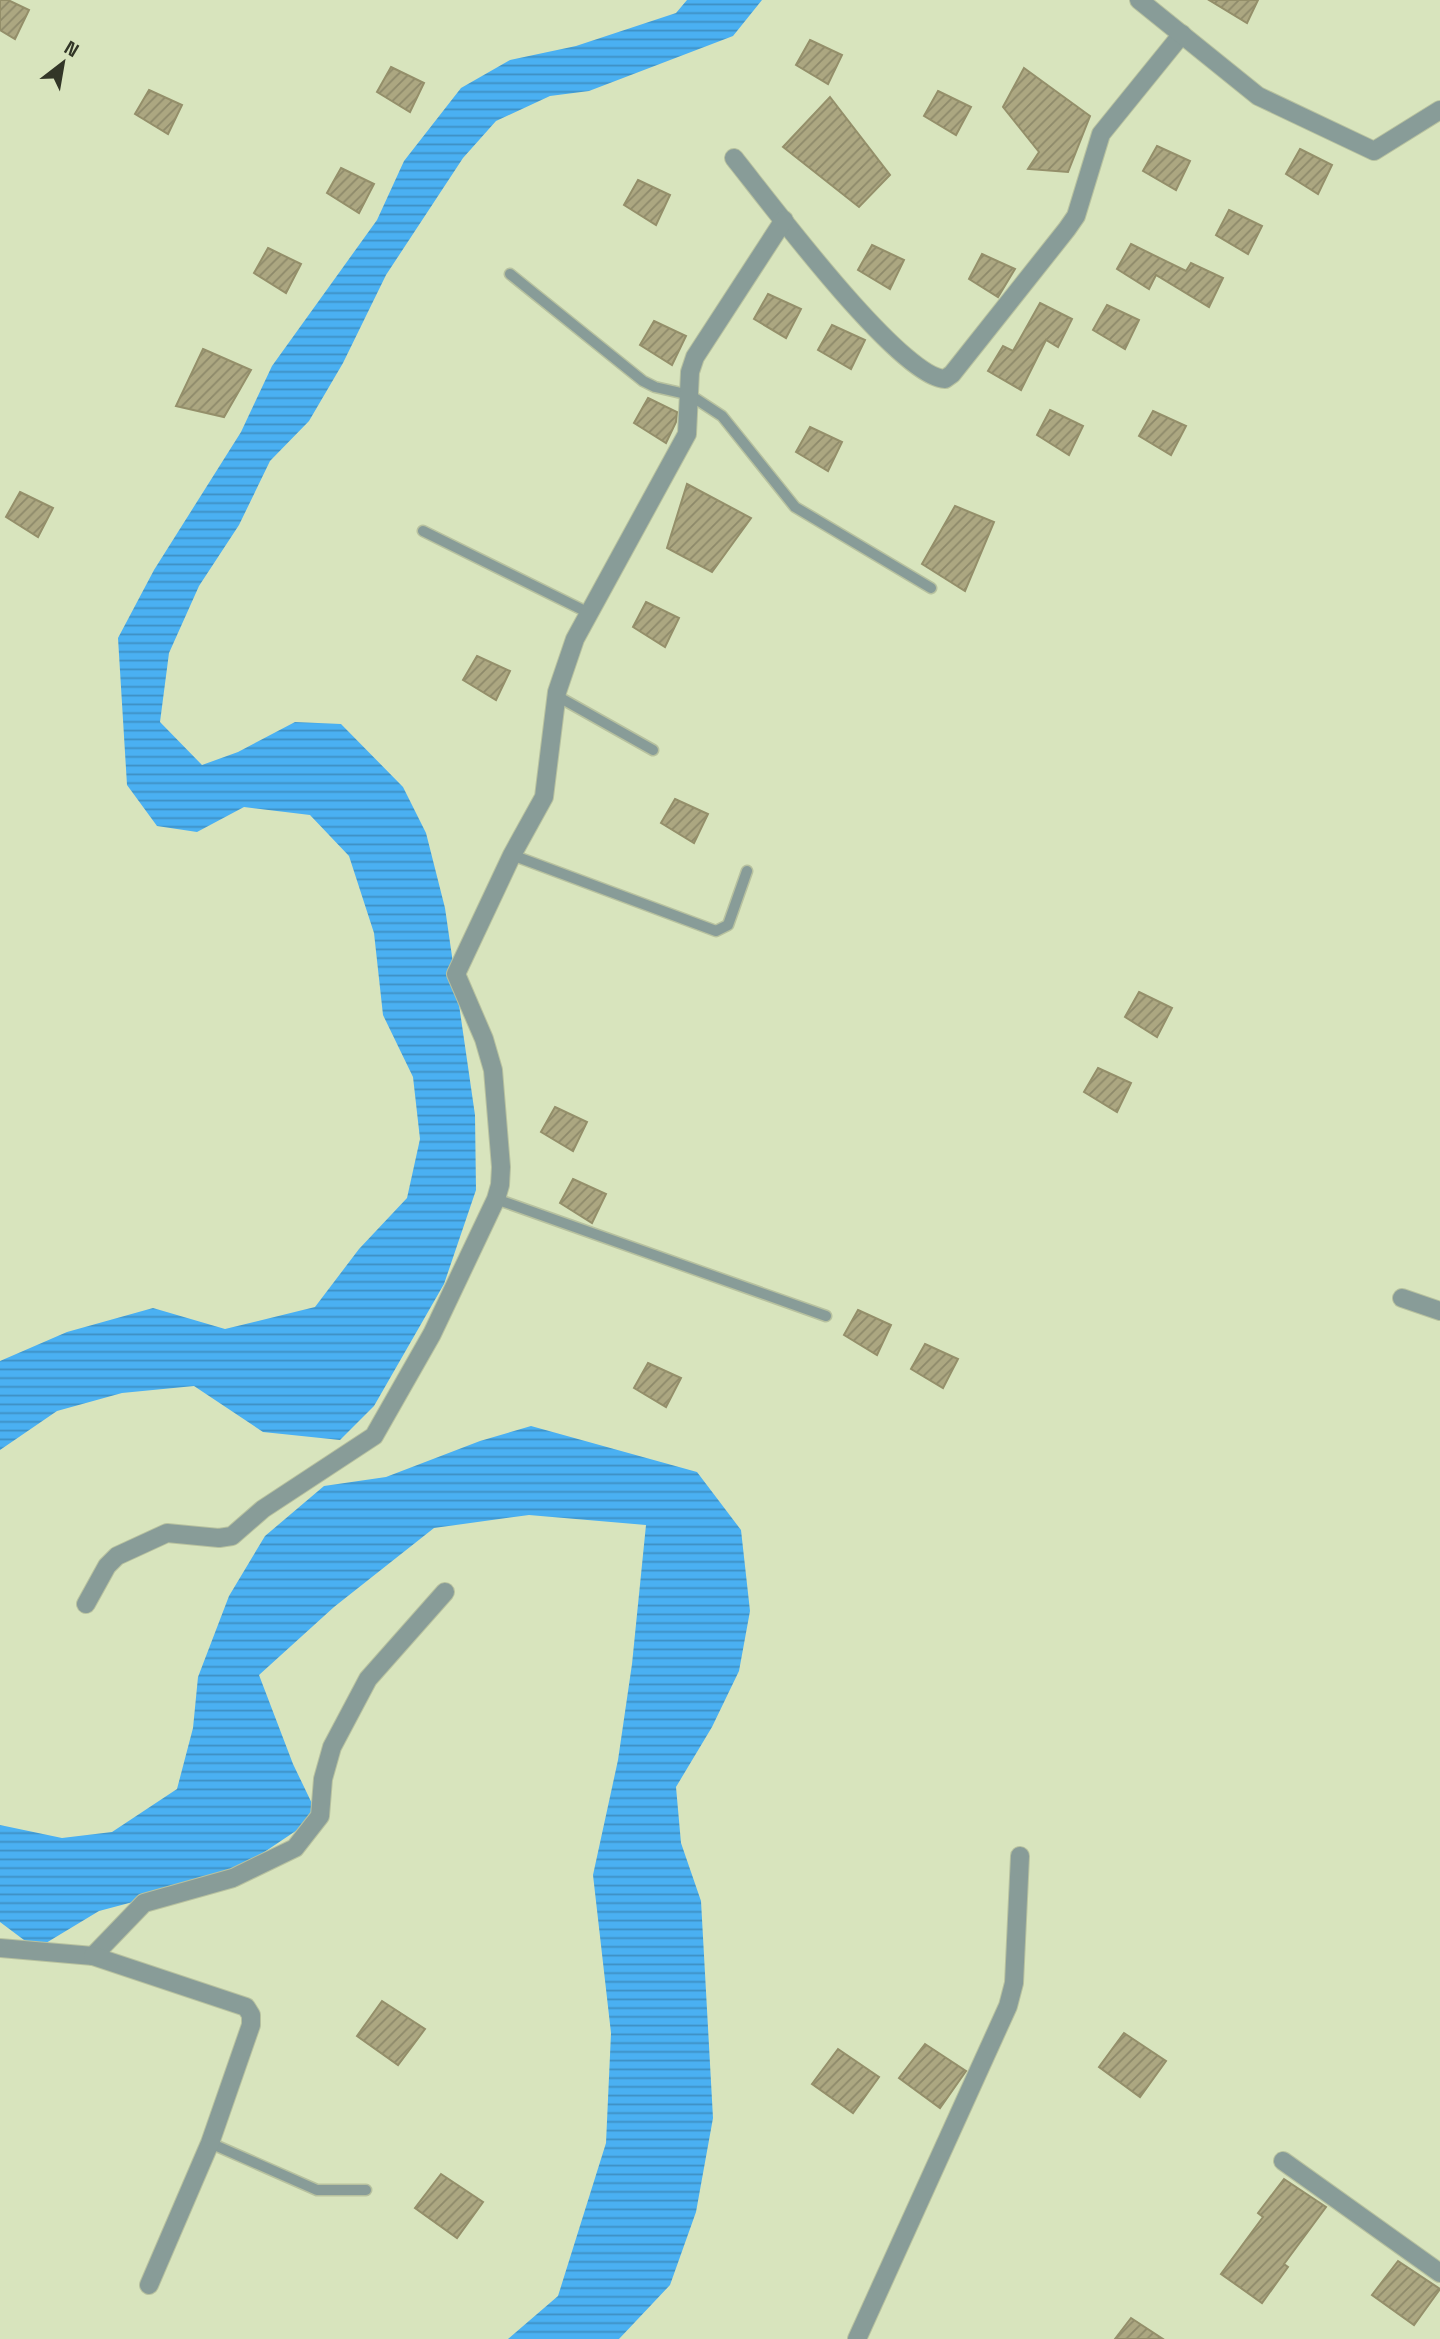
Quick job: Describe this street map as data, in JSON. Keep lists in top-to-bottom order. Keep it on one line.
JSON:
{"north":"top right"}
